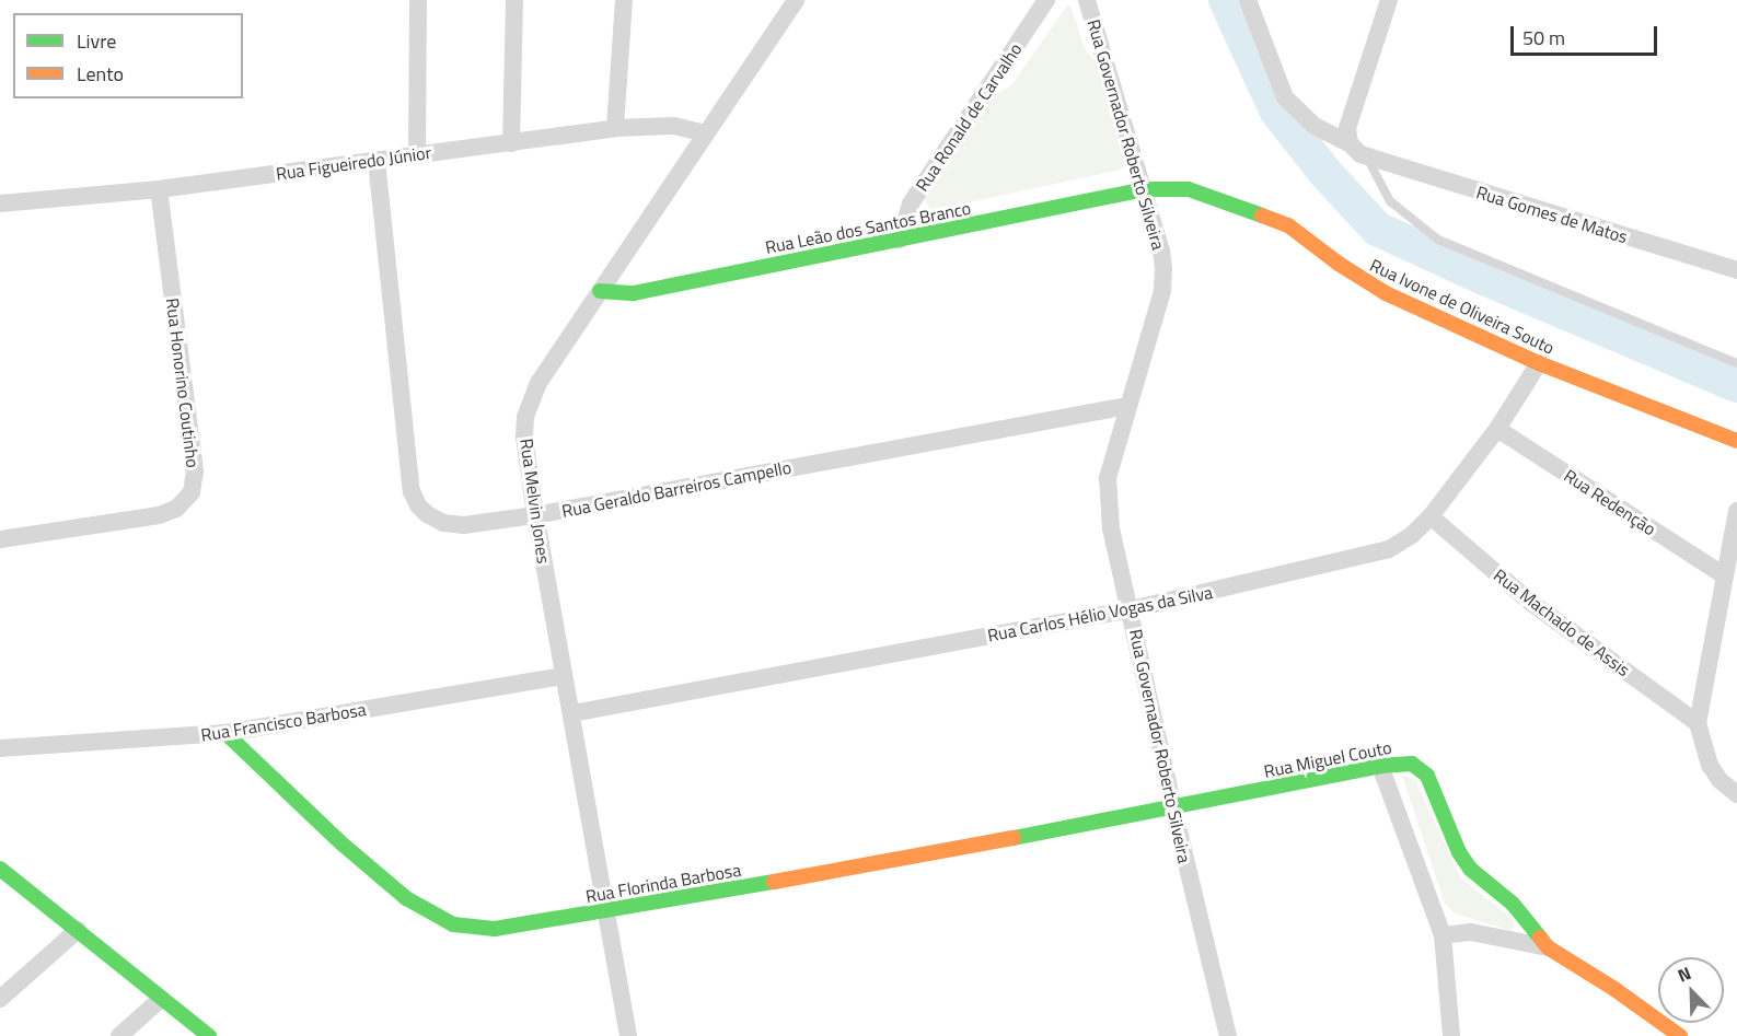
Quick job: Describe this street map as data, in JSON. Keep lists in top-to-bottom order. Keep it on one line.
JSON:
{"streets":{"street":["Rua Ronald de Carvalho","Rua Governador Roberto Silveira","Rua Figueiredo Júnior","Rua Gomes de Matos","Rua Leão dos Santos Branco","Rua Ivone de Oliveira Souto","Rua Honorino Coutinho","Rua Geraldo Barreiros Campello","Rua Melvin Jones","Rua Redenção","Rua Carlos Hélio Vogas da Silva","Rua Machado de Assis","Rua Francisco Barbosa","Rua Miguel Couto","Rua Florinda Barbosa"]},"crossings":[["Rua Ronald de Carvalho","Rua Leão dos Santos Branco"],["Rua Governador Roberto Silveira","Rua Leão dos Santos Branco"],["Rua Governador Roberto Silveira","Rua Ivone de Oliveira Souto"],["Rua Governador Roberto Silveira","Rua Geraldo Barreiros Campello"],["Rua Governador Roberto Silveira","Rua Carlos Hélio Vogas da Silva"],["Rua Governador Roberto Silveira","Rua Miguel Couto"],["Rua Governador Roberto Silveira","Rua Florinda Barbosa"],["Rua Figueiredo Júnior","Rua Honorino Coutinho"],["Rua Figueiredo Júnior","Rua Geraldo Barreiros Campello"],["Rua Figueiredo Júnior","Rua Melvin Jones"],["Rua Leão dos Santos Branco","Rua Ivone de Oliveira Souto"],["Rua Leão dos Santos Branco","Rua Melvin Jones"],["Rua Ivone de Oliveira Souto","Rua Carlos Hélio Vogas da Silva"],["Rua Geraldo Barreiros Campello","Rua Melvin Jones"],["Rua Melvin Jones","Rua Carlos Hélio Vogas da Silva"],["Rua Melvin Jones","Rua Francisco Barbosa"],["Rua Melvin Jones","Rua Florinda Barbosa"],["Rua Redenção","Rua Carlos Hélio Vogas da Silva"],["Rua Carlos Hélio Vogas da Silva","Rua Machado de Assis"],["Rua Francisco Barbosa","Rua Florinda Barbosa"],["Rua Miguel Couto","Rua Florinda Barbosa"]],"legend":["Livre","Lento"],"scale_bar":"50 m","north":"top left"}
